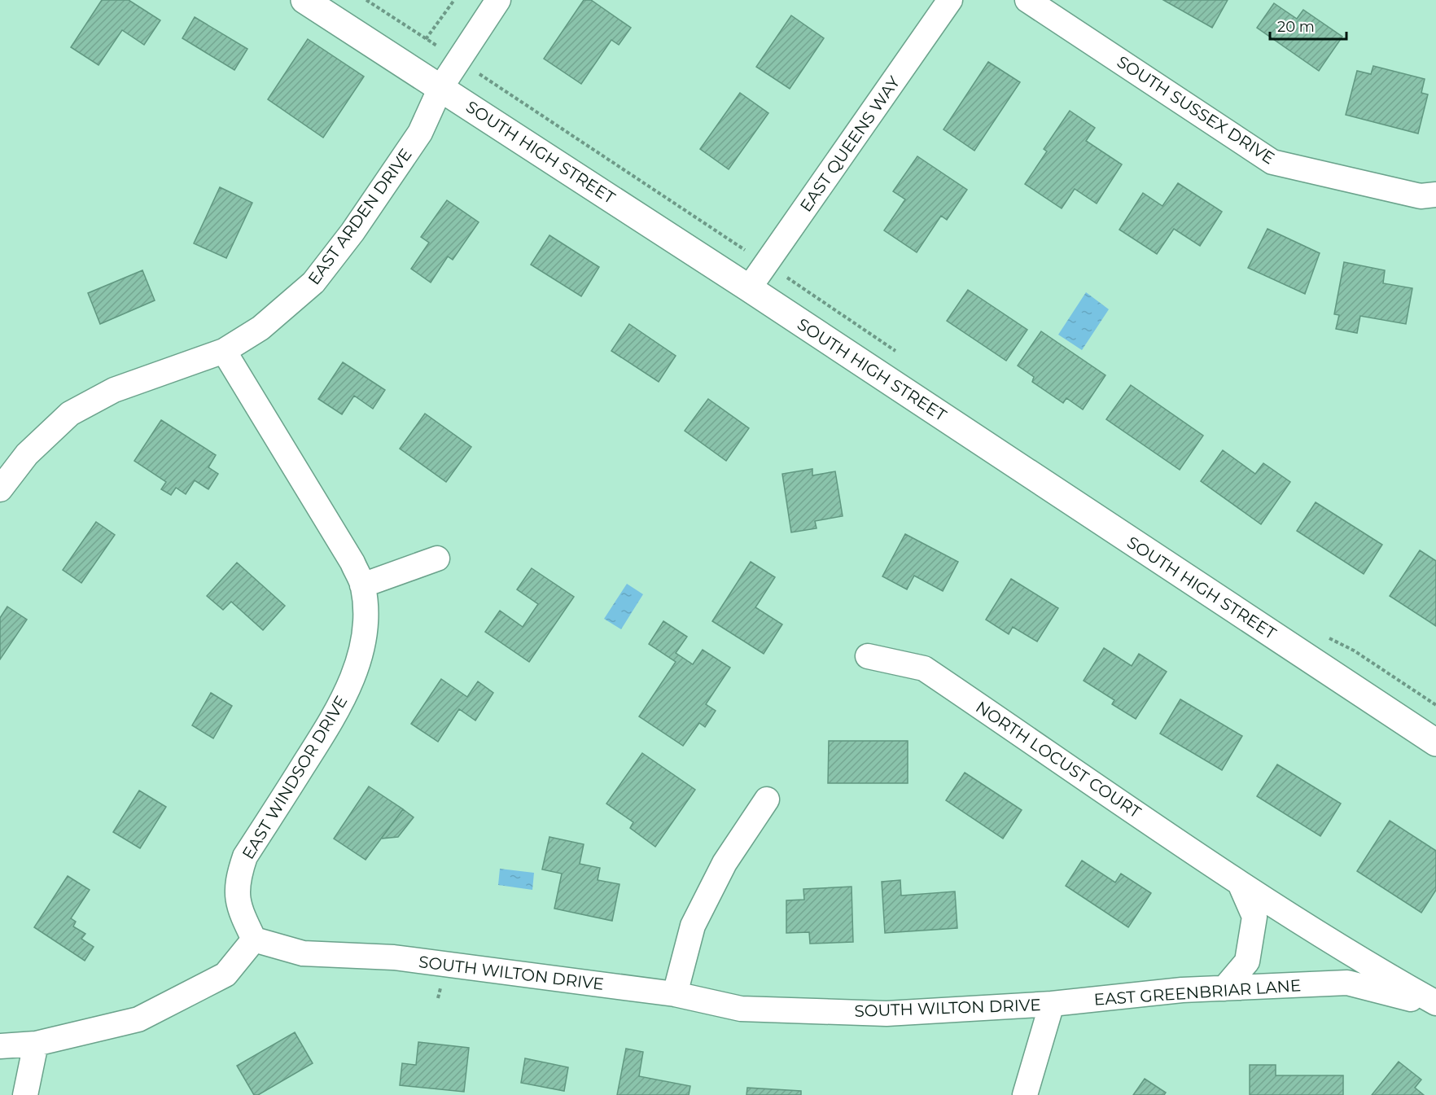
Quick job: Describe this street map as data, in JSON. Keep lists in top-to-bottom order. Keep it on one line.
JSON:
{"streets":{"street":["SOUTH SUSSEX DRIVE","EAST QUEENS WAY","SOUTH HIGH STREET","EAST ARDEN DRIVE","NORTH LOCUST COURT","EAST WINDSOR DRIVE","SOUTH WILTON DRIVE","EAST GREENBRIAR LANE"]},"crossings":[["EAST QUEENS WAY","SOUTH HIGH STREET"],["SOUTH HIGH STREET","EAST ARDEN DRIVE"],["EAST ARDEN DRIVE","EAST WINDSOR DRIVE"],["NORTH LOCUST COURT","EAST GREENBRIAR LANE"],["EAST WINDSOR DRIVE","SOUTH WILTON DRIVE"],["SOUTH WILTON DRIVE","EAST GREENBRIAR LANE"]],"scale_bar":"20 m"}
